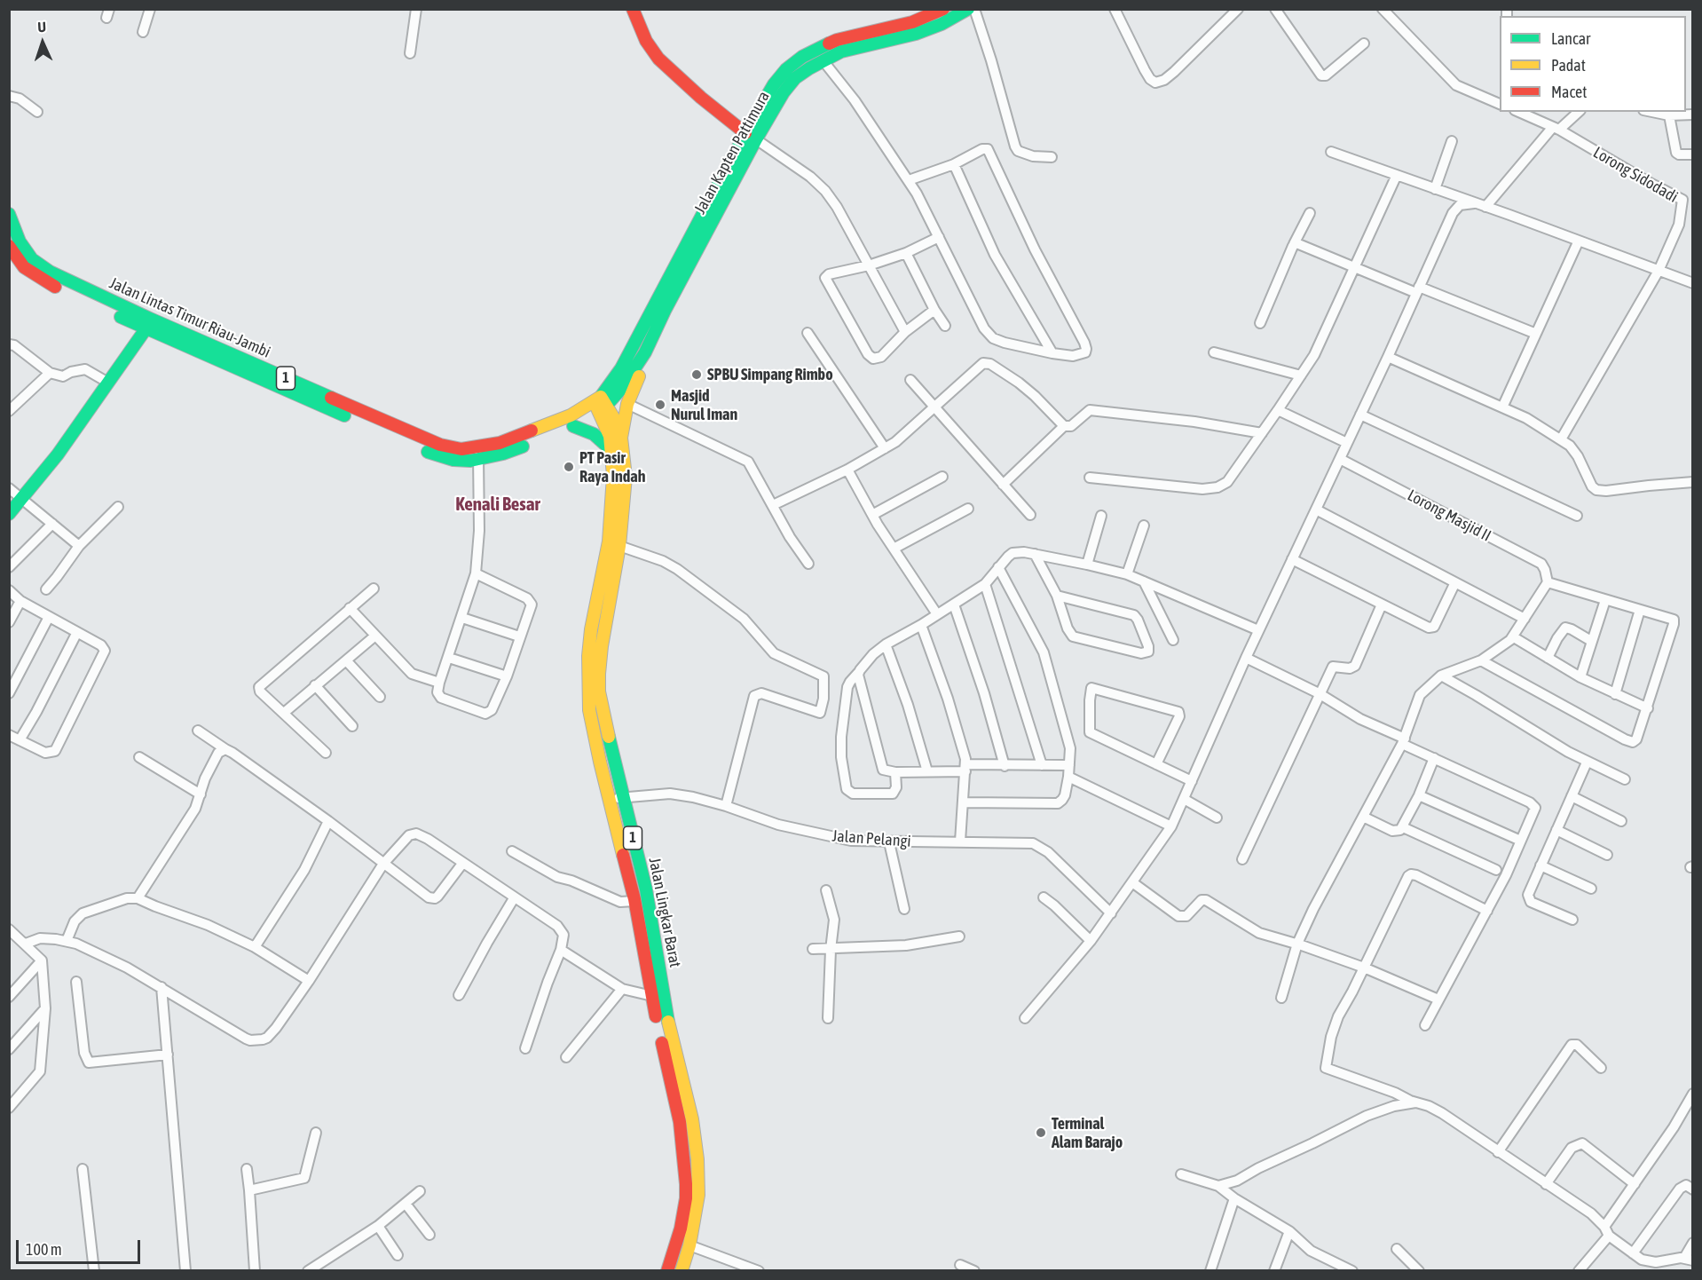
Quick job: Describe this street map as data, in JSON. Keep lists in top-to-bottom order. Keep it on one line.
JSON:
{"streets":{"main road":["Jalan Kapten Pattimura","Jalan Lintas Timur Riau-Jambi","1","Jalan Lingkar Barat"],"street":["Lorong Sidodadi","Lorong Masjid II","Jalan Pelangi"]},"crossings":[["Jalan Kapten Pattimura","Jalan Lintas Timur Riau-Jambi"],["Jalan Kapten Pattimura","Jalan Lingkar Barat"],["Jalan Lintas Timur Riau-Jambi","Jalan Lingkar Barat"],["Jalan Pelangi","Jalan Lingkar Barat"]],"districts":["Kenali Besar"],"places":["SPBU Simpang Rimbo","Masjid Nurul Iman","PT Pasir Raya Indah","Terminal Alam Barajo"],"legend":["Lancar","Padat","Macet"],"scale_bar":"100 m","north":"top"}
